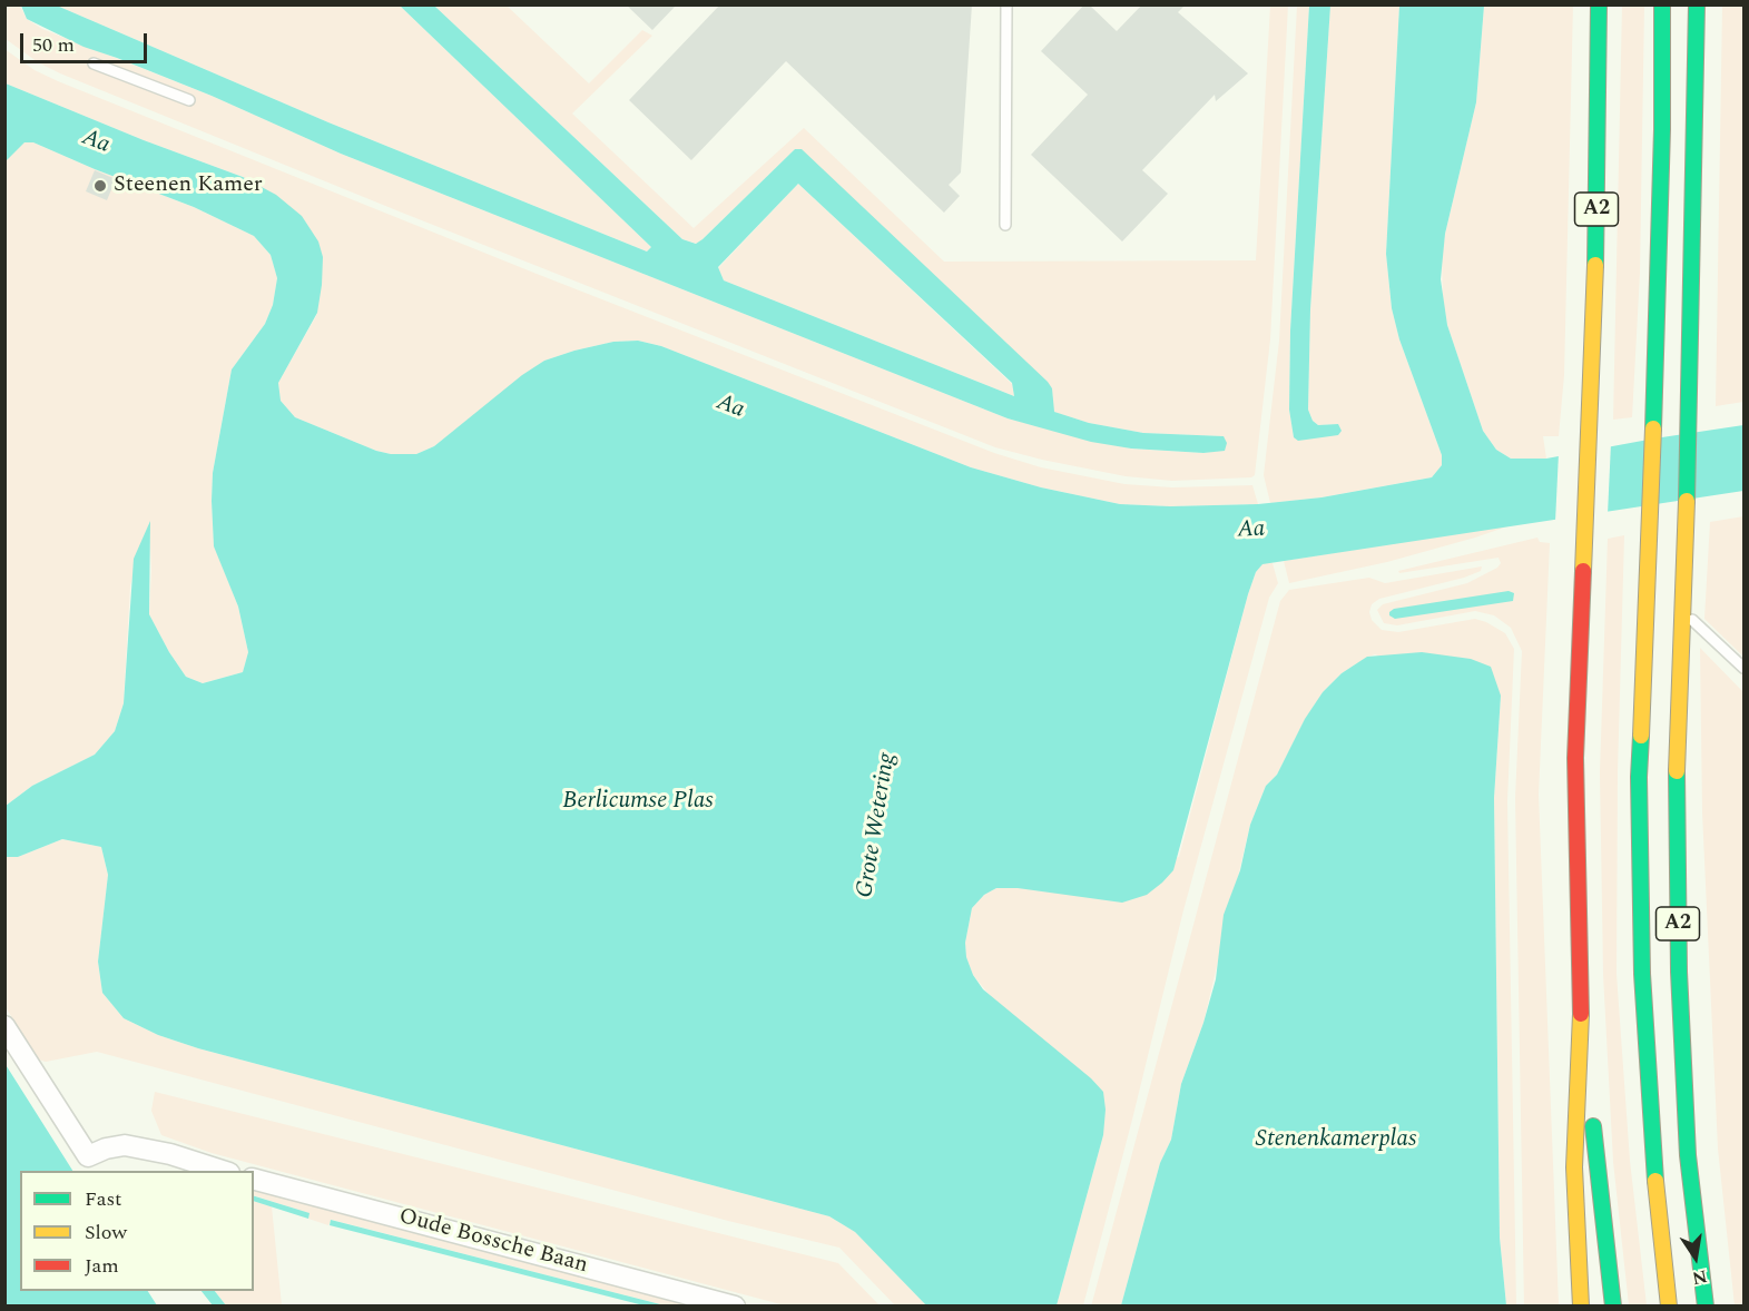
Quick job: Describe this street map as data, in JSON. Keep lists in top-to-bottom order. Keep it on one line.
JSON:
{"streets":{"highway":["A2"],"street":["Oude Bossche Baan"]},"water":["Aa","Berlicumse Plas","Grote Wetering","Stenenkamerplas"],"places":["Steenen Kamer"],"legend":["Fast","Slow","Jam"],"scale_bar":"50 m","north":"bottom"}
